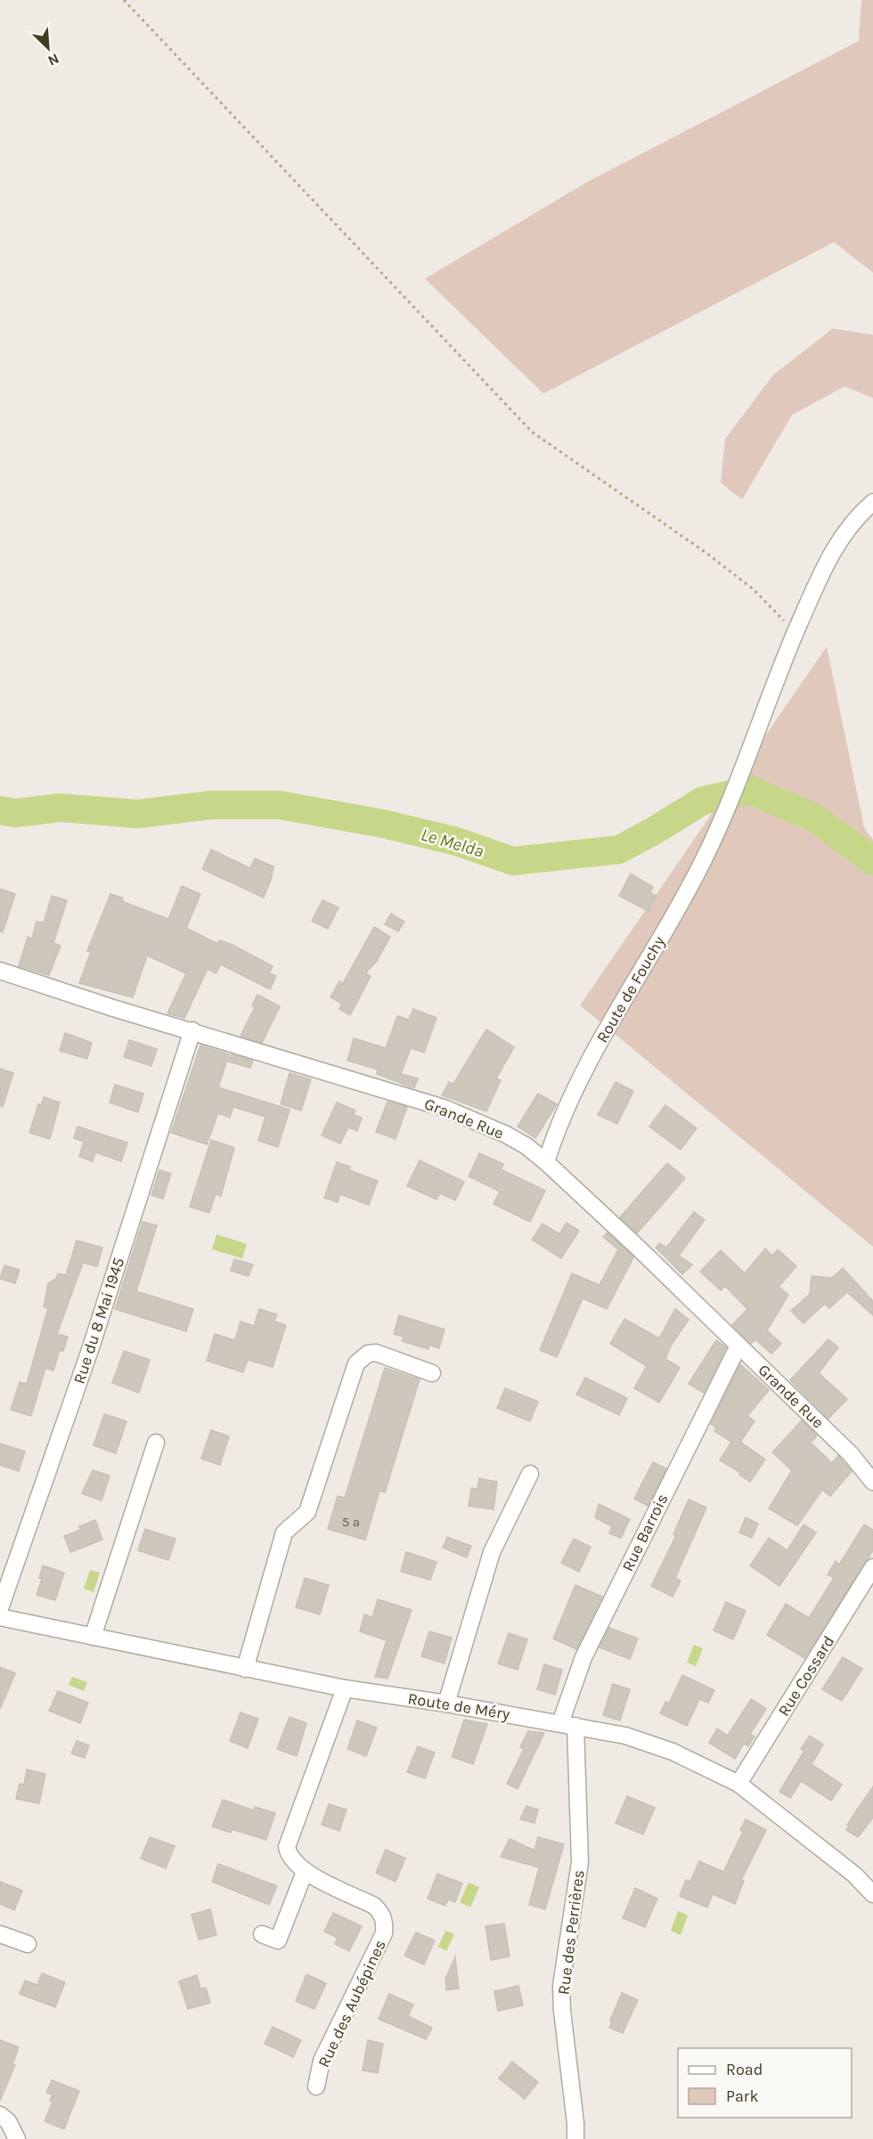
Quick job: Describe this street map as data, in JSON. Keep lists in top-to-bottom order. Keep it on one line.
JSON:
{"streets":{"street":["Route de Fouchy","Grande Rue","Rue du 8 Mai 1945","Rue Barrois","Rue Cossard","Route de Méry","Rue des Perrières","Rue des Aubépines"]},"crossings":[["Route de Fouchy","Grande Rue"],["Grande Rue","Rue du 8 Mai 1945"],["Grande Rue","Rue Barrois"],["Rue Barrois","Route de Méry"],["Rue Barrois","Rue des Perrières"],["Rue Cossard","Route de Méry"],["Route de Méry","Rue des Perrières"],["Route de Méry","Rue des Aubépines"]],"water":["Le Melda"],"house_numbers":["5 a"],"legend":["Road","Park"],"north":"bottom right"}
